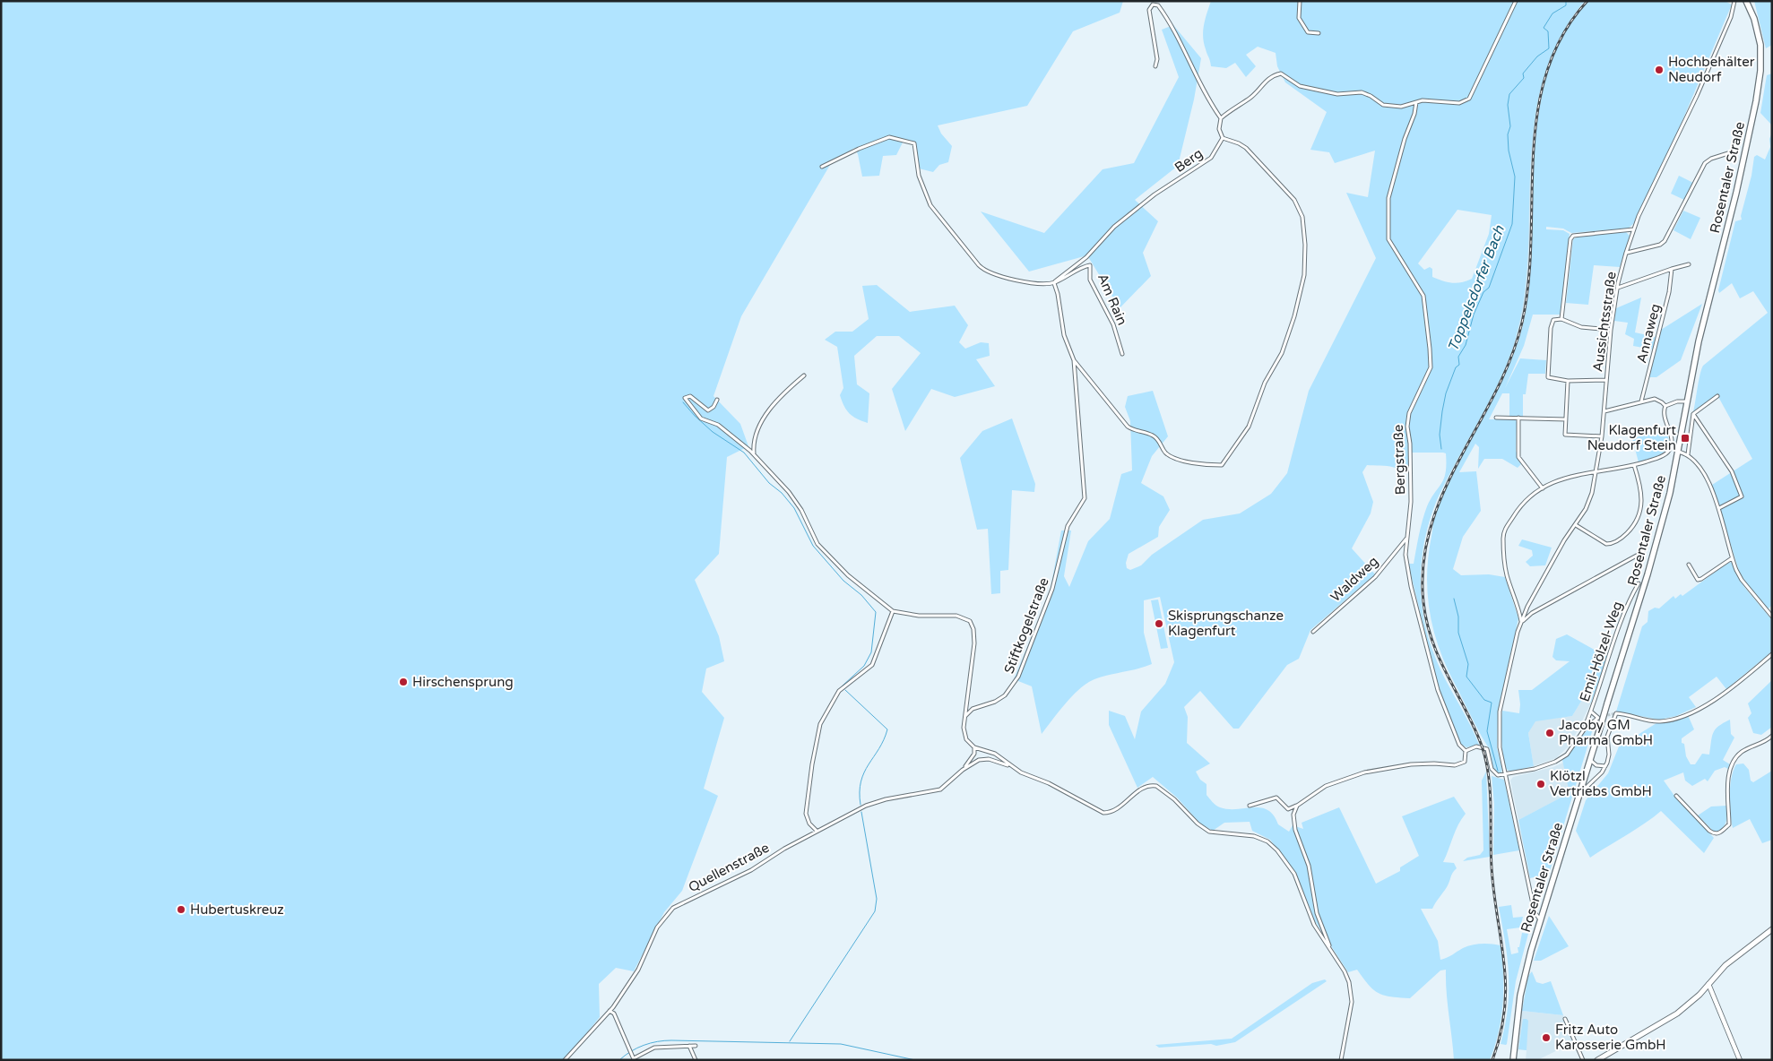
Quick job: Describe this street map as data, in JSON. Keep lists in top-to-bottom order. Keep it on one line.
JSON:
{"streets":{"main road":["Rosentaler Straße"],"street":["Berg","Am Rain","Aussichtsstraße","Annaweg","Bergstraße","Waldweg","Stiftkogelstraße","Emil-Hölzel-Weg","Quellenstraße"]},"crossings":[["Berg","Am Rain"],["Berg","Stiftkogelstraße"],["Rosentaler Straße","Aussichtsstraße"],["Am Rain","Stiftkogelstraße"],["Aussichtsstraße","Emil-Hölzel-Weg"],["Bergstraße","Waldweg"]],"water":["Toppelsdorfer Bach"],"places":{"other":["Hochbehälter Neudorf","Skisprungschanze Klagenfurt","Hirschensprung","Jacoby GM Pharma GmbH","Klötzl Vertriebs GmbH","Hubertuskreuz","Fritz Auto Karosserie GmbH"],"transit":["Klagenfurt Neudorf Stein"]}}
